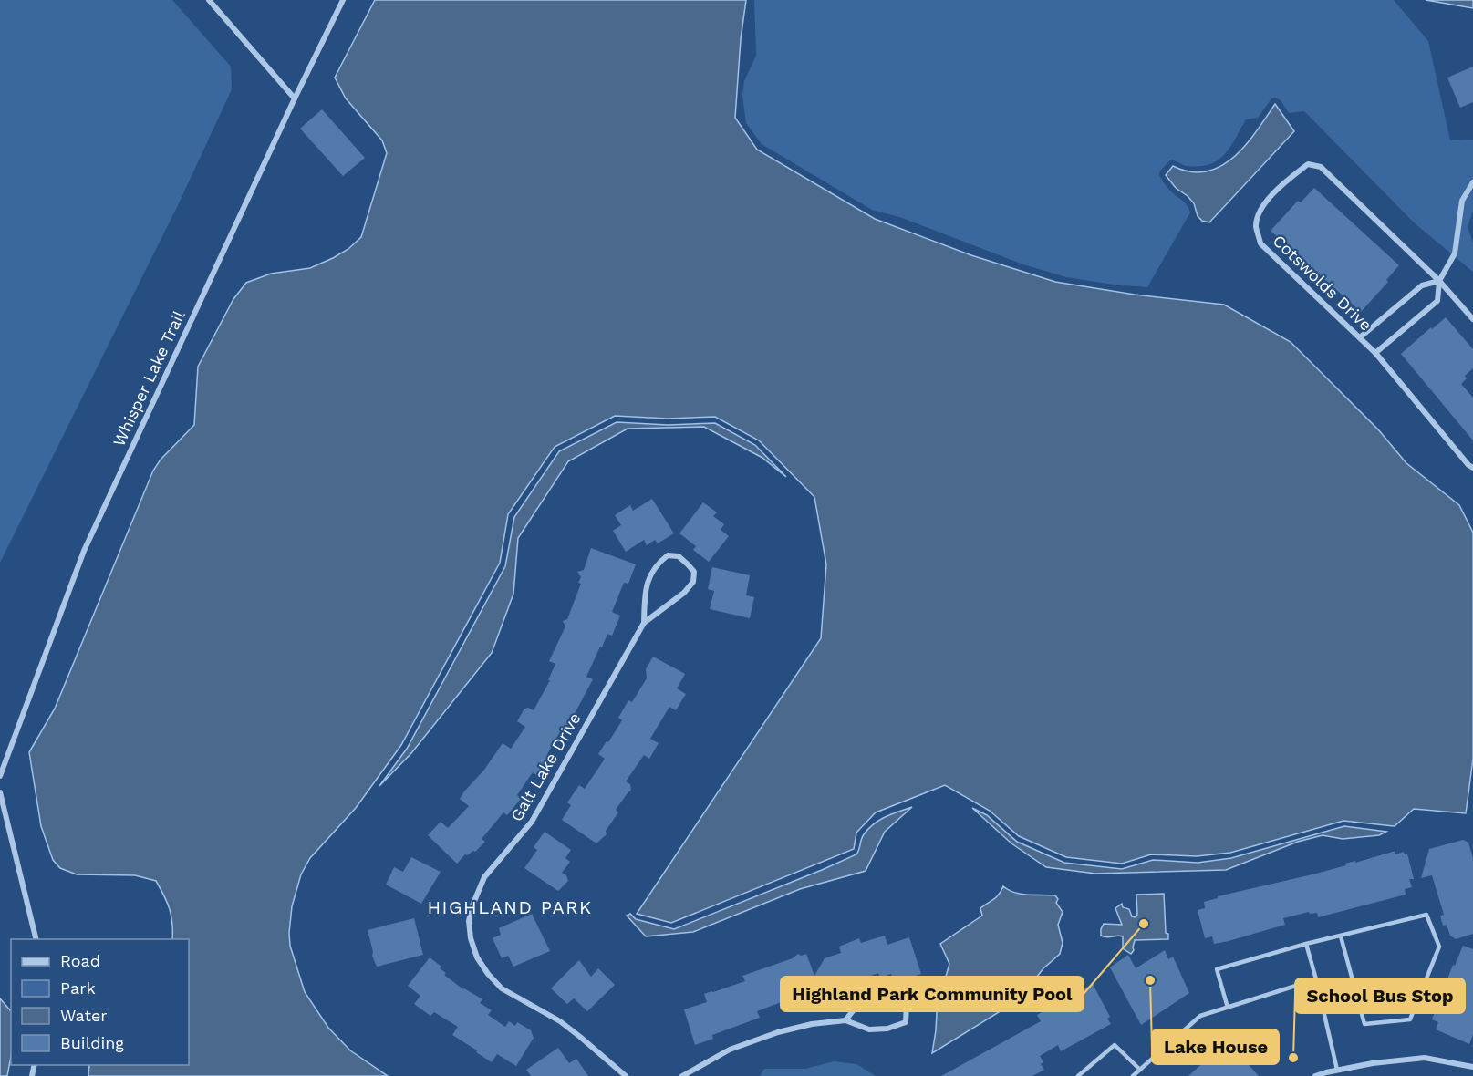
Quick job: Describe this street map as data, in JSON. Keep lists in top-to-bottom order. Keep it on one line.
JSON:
{"streets":{"street":["Cotswolds Drive","Whisper Lake Trail","Galt Lake Drive"]},"districts":["HIGHLAND PARK"],"places":["Highland Park Community Pool","Lake House","School Bus Stop"],"legend":["Road","Park","Water","Building"]}
